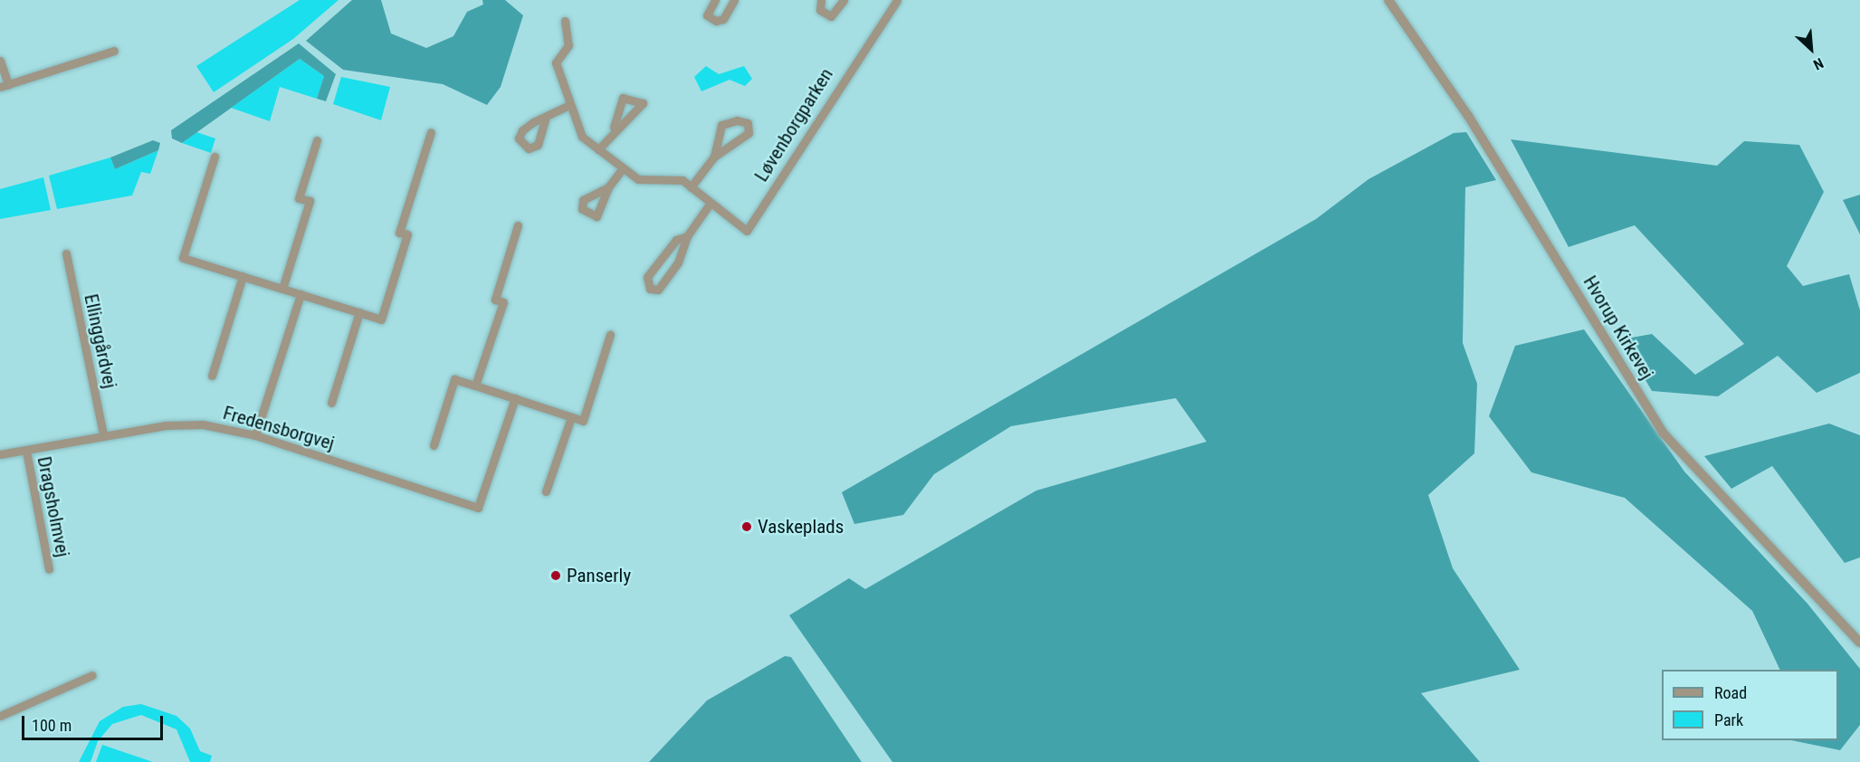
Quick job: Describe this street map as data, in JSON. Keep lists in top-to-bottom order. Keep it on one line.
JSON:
{"streets":{"street":["Løvenborgparken","Hvorup Kirkevej","Ellinggårdvej","Fredensborgvej","Dragsholmvej"]},"crossings":[["Ellinggårdvej","Fredensborgvej"],["Fredensborgvej","Dragsholmvej"]],"places":["Vaskeplads","Panserly"],"legend":["Road","Park"],"scale_bar":"100 m","north":"bottom right"}
